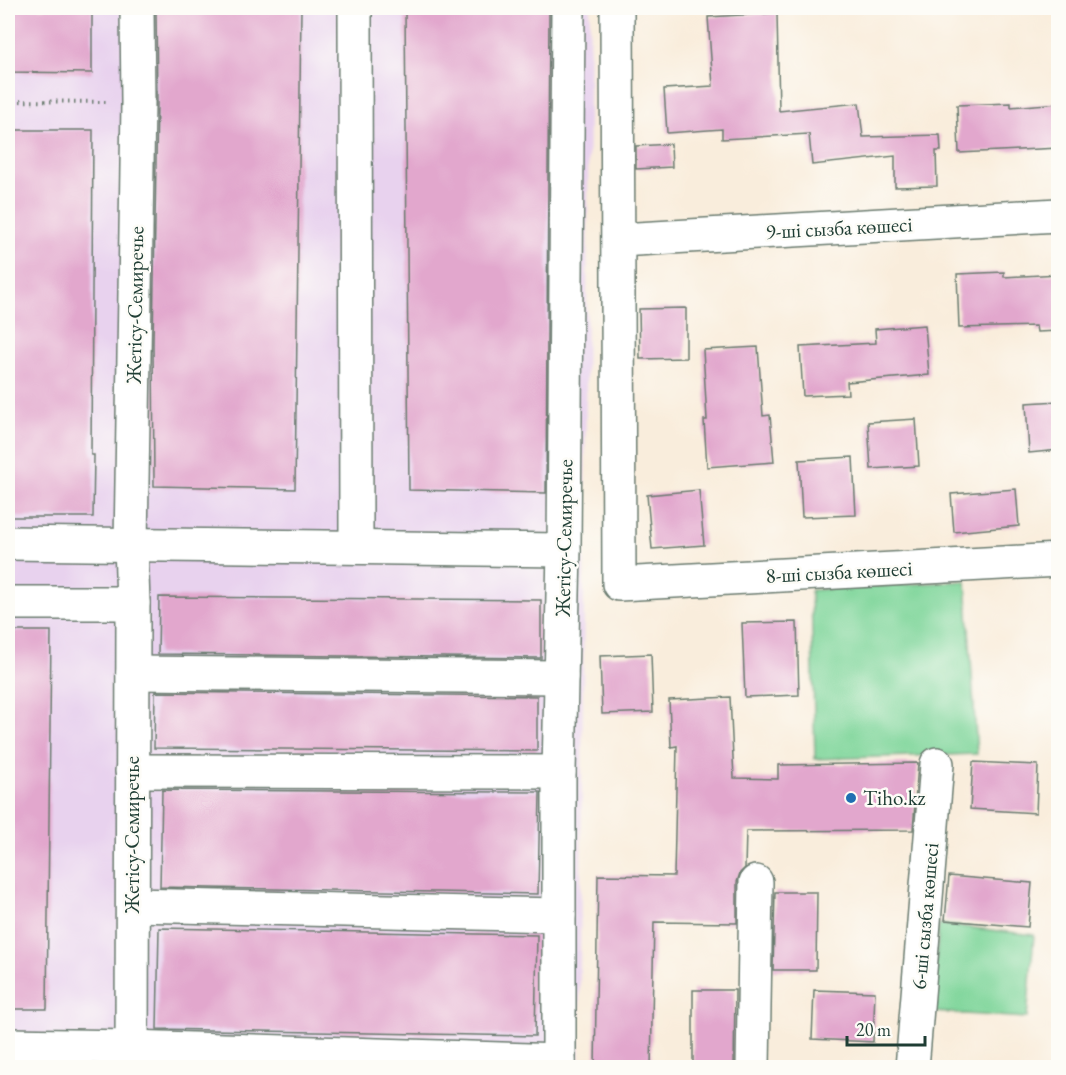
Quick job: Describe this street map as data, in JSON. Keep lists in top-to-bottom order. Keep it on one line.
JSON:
{"streets":{"street":["9-ші сызба көшесі","Жетісу-Семиречье","8-ші сызба көшесі","6-ші сызба көшесі"]},"crossings":[["9-ші сызба көшесі","8-ші сызба көшесі"]],"places":["Tiho.kz"],"scale_bar":"20 m"}
